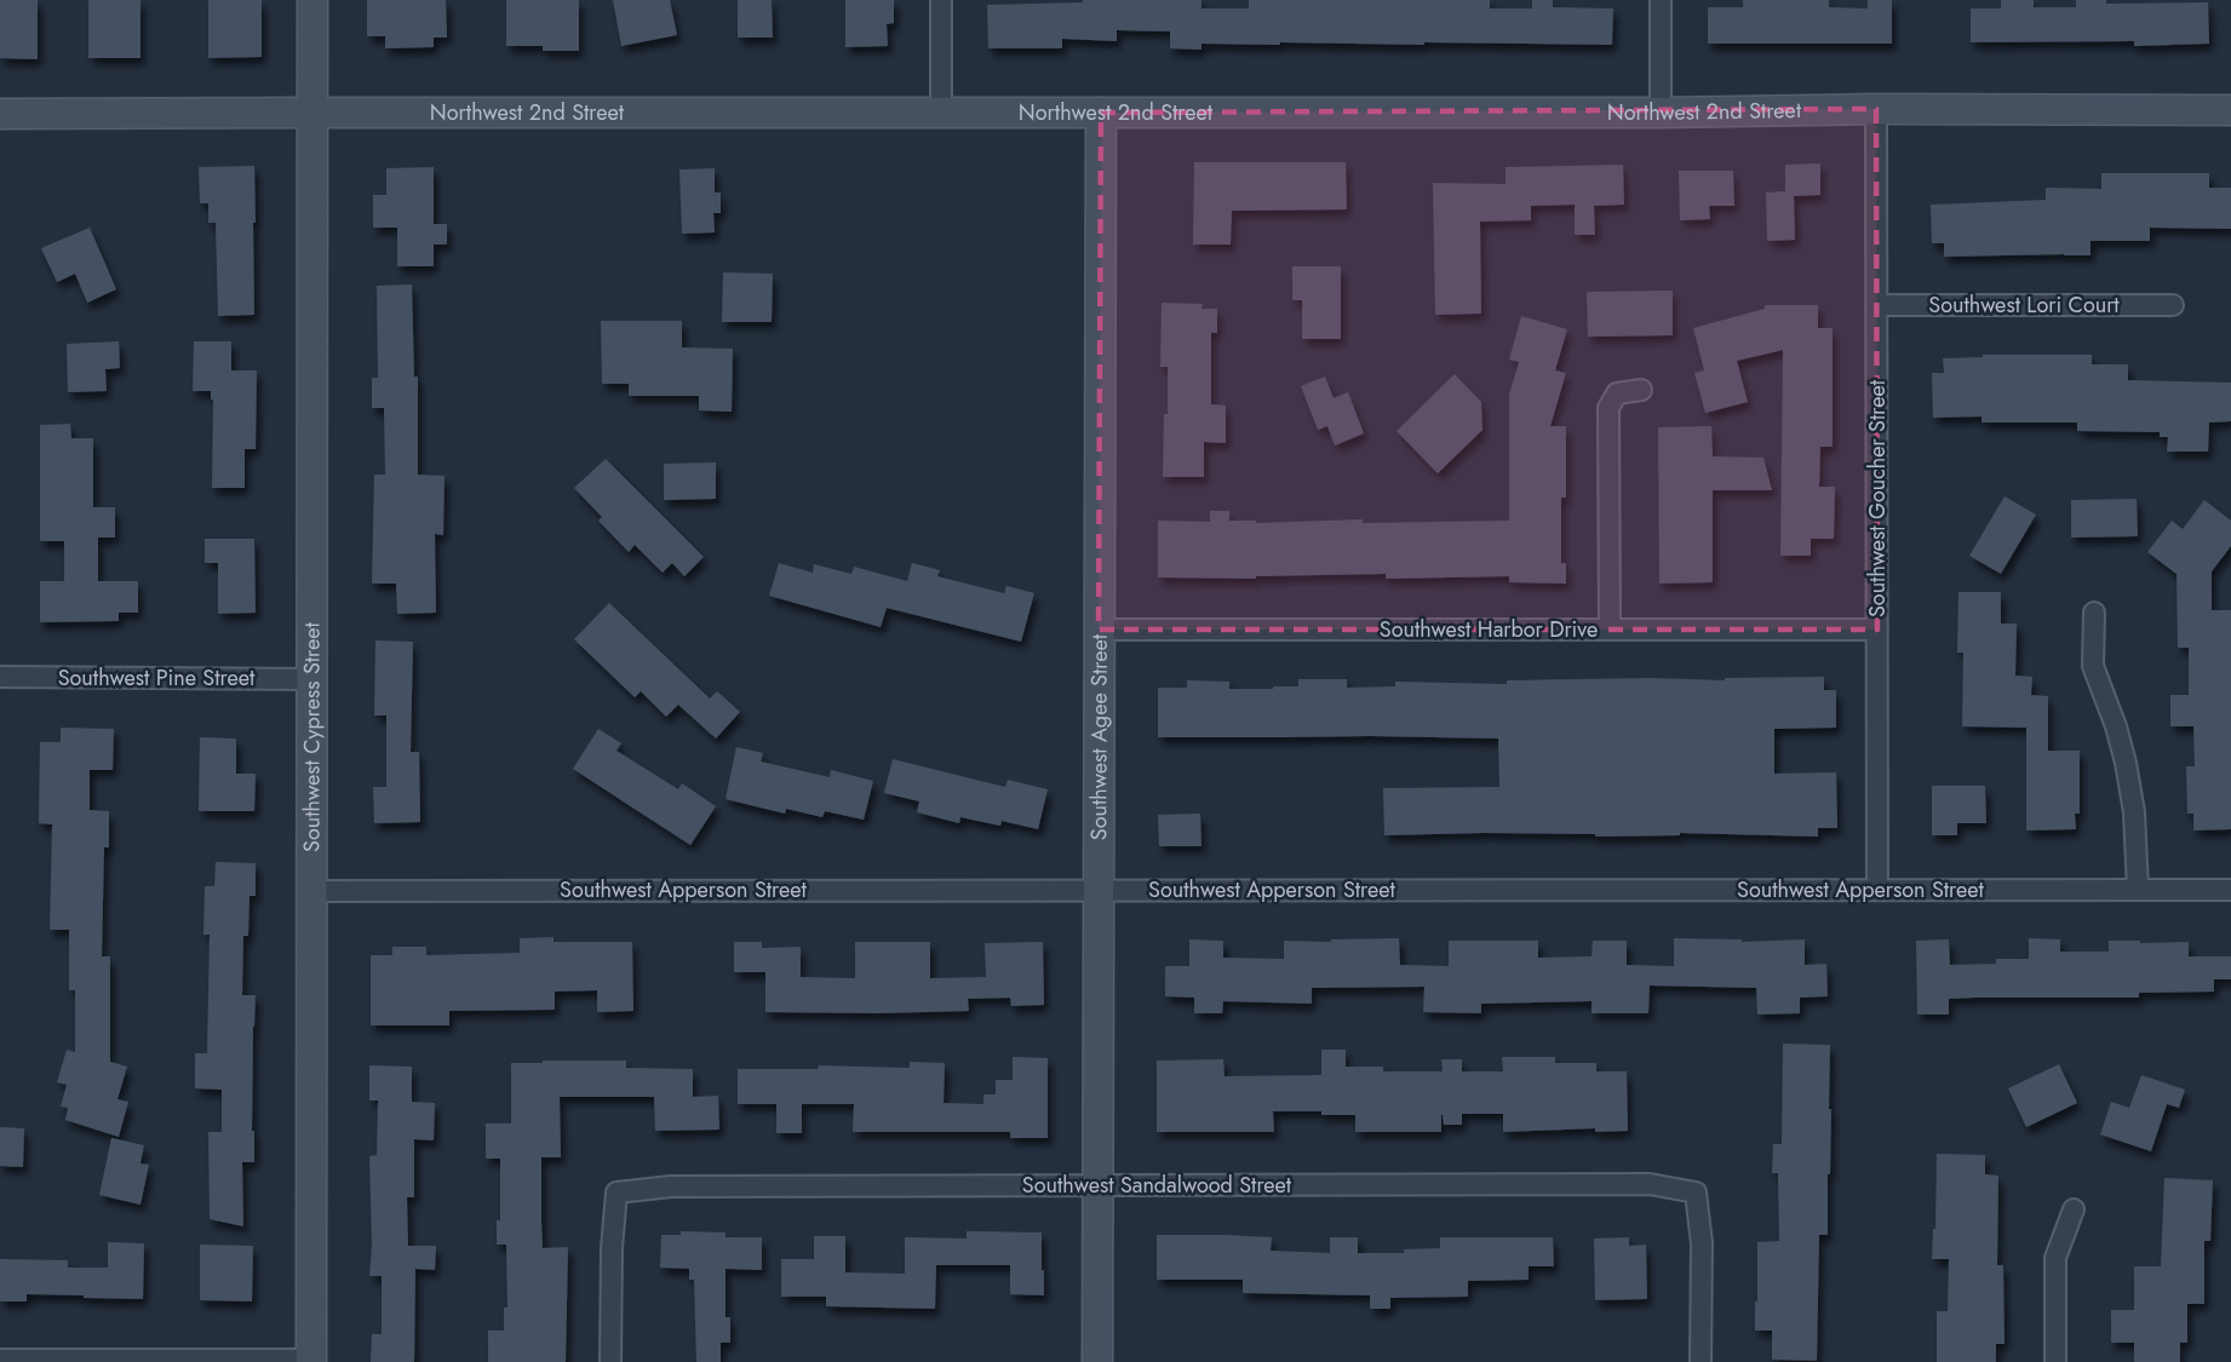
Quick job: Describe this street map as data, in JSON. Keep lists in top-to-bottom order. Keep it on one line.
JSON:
{"streets":{"main road":["Northwest 2nd Street","Southwest Cypress Street","Southwest Agee Street"],"street":["Southwest Lori Court","Southwest Goucher Street","Southwest Harbor Drive","Southwest Pine Street","Southwest Apperson Street","Southwest Sandalwood Street"]},"crossings":[["Northwest 2nd Street","Southwest Goucher Street"],["Northwest 2nd Street","Southwest Cypress Street"],["Northwest 2nd Street","Southwest Agee Street"],["Southwest Lori Court","Southwest Goucher Street"],["Southwest Goucher Street","Southwest Harbor Drive"],["Southwest Goucher Street","Southwest Apperson Street"],["Southwest Harbor Drive","Southwest Agee Street"],["Southwest Pine Street","Southwest Cypress Street"],["Southwest Cypress Street","Southwest Apperson Street"],["Southwest Agee Street","Southwest Apperson Street"],["Southwest Agee Street","Southwest Sandalwood Street"]]}
